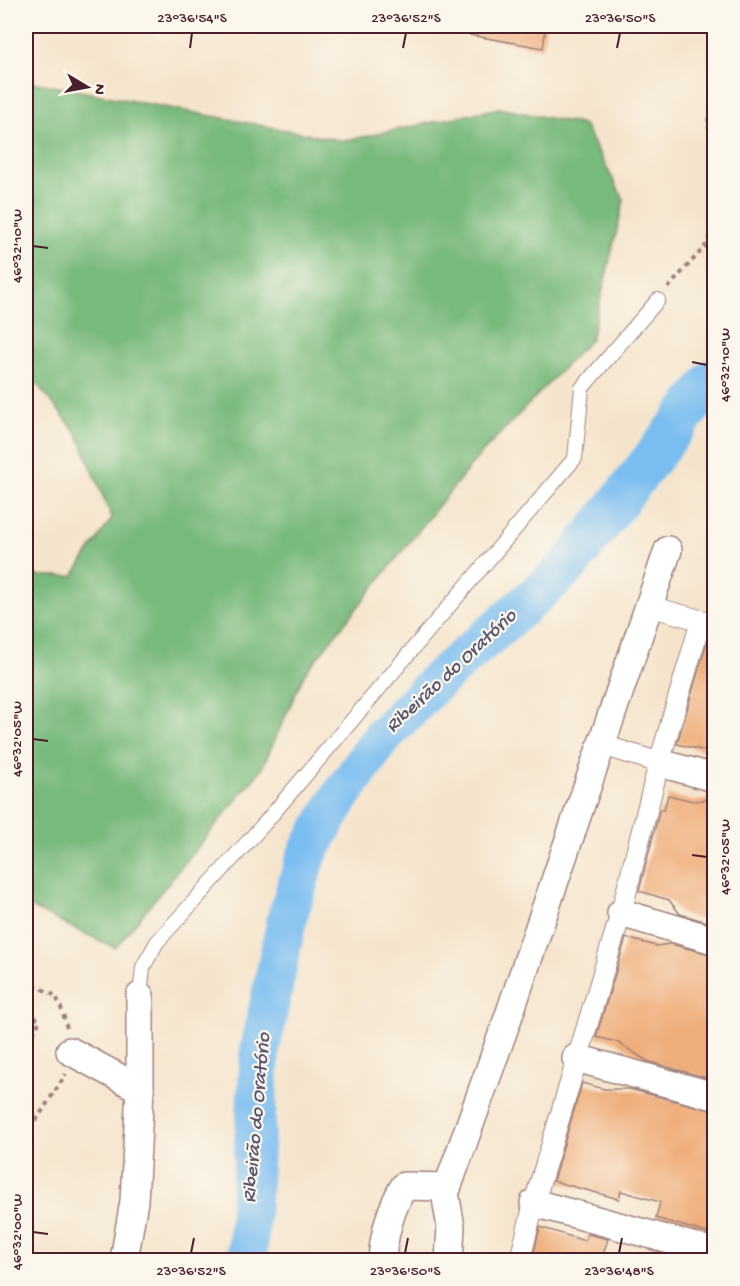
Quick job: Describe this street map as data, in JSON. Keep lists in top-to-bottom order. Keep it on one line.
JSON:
{"water":["Ribeirão do Oratório"],"north":"right","coordinates":["23°36'54\"S","23°36'52\"S","23°36'50\"S","46°32'10\"W","46°32'05\"W","46°32'00\"W","23°36'48\"S"]}
